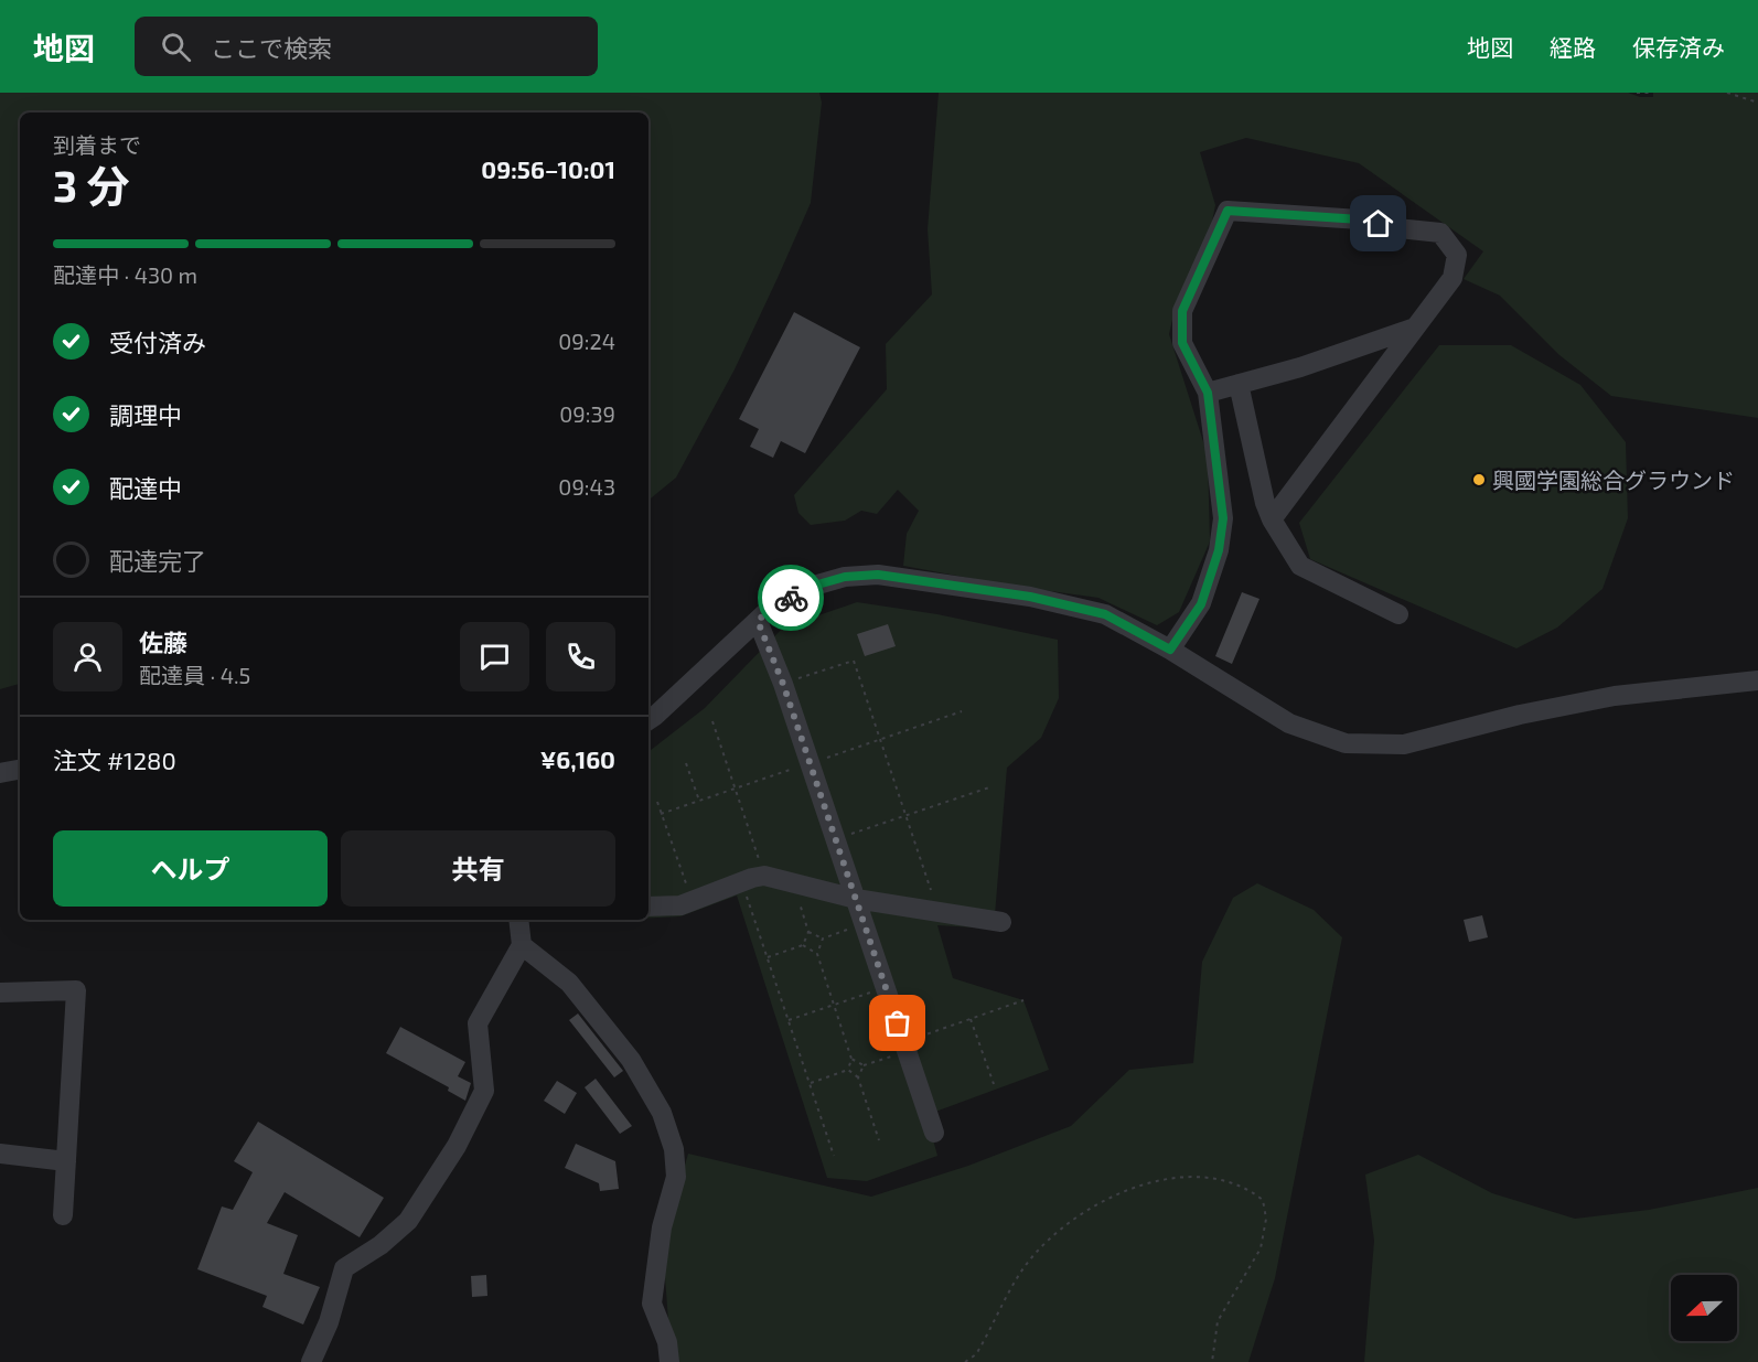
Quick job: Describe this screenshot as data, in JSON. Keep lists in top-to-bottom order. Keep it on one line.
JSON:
{"places":["興國学園総合グラウンド"],"north":"left","page":{"header":"地図","search":"ここで検索","nav":["地図","経路","保存済み"],"heading":["3 分","到着まで","09:56–10:01"],"panel":["佐藤","配達員 · 4.5","注文 #1280","¥6,160"],"bar":"配達中 · 430 m","list":[["受付済み","09:24"],["調理中","09:39"],["配達中","09:43"],"配達完了"],"buttons":["ヘルプ","共有"]}}
